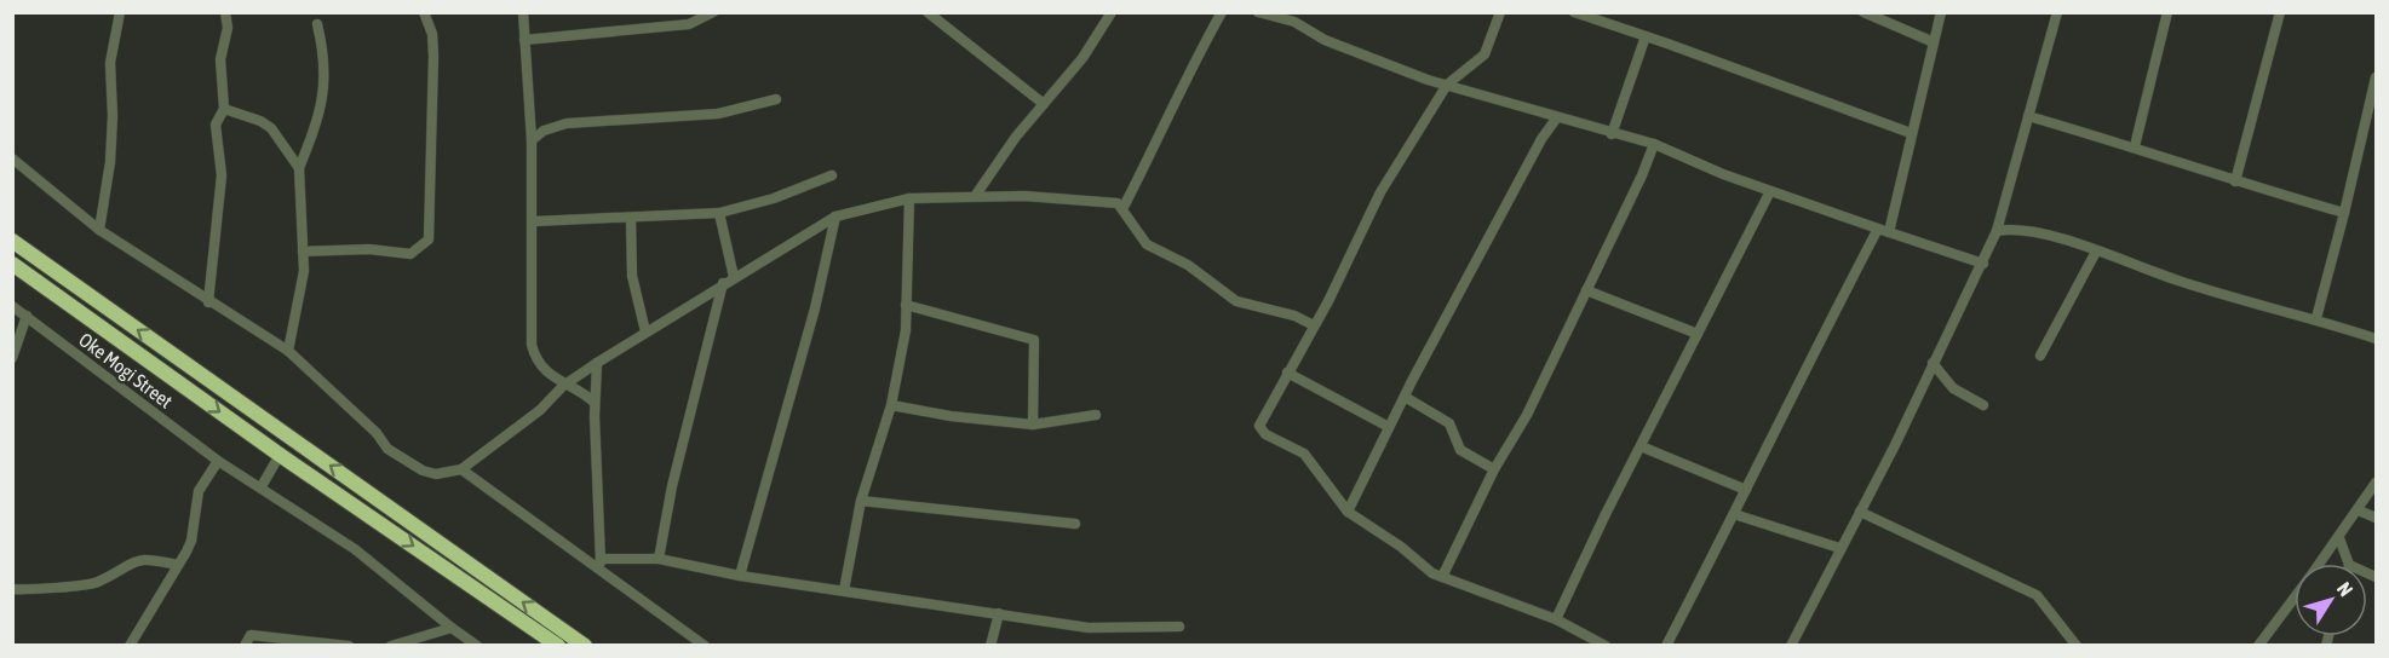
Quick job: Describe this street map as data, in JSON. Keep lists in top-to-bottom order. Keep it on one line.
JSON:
{"streets":{"street":["Oke Mogi Street"]},"north":"top right"}
